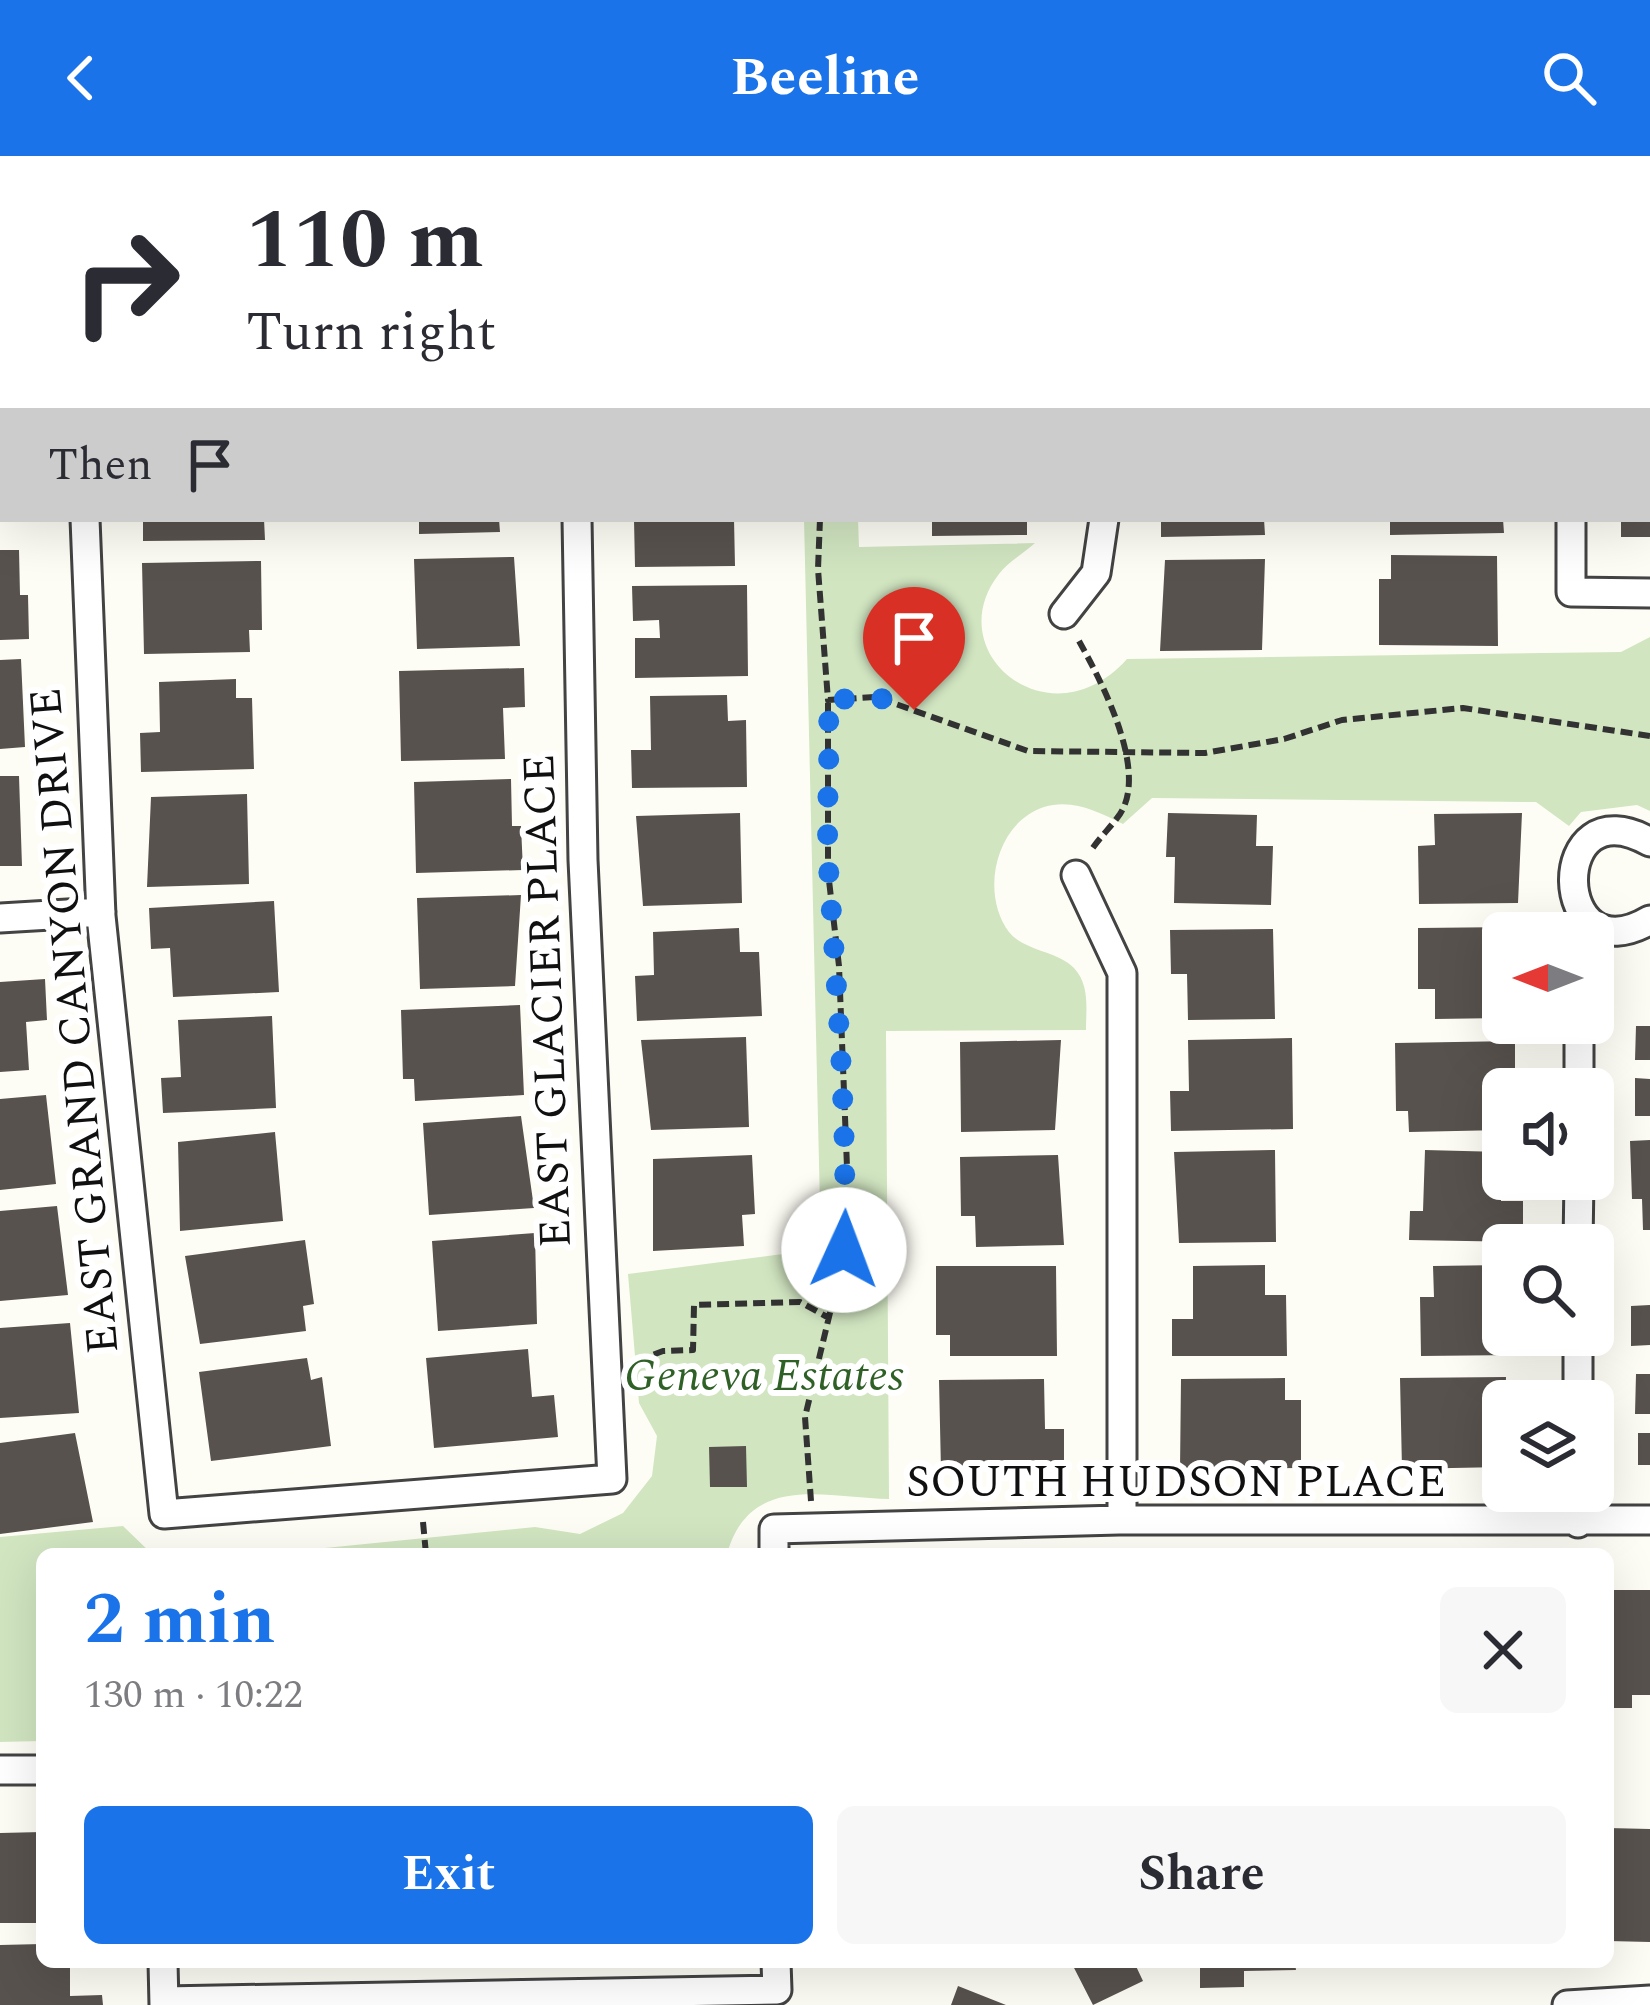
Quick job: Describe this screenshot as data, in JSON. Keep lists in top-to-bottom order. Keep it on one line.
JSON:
{"streets":{"street":["EAST GLACIER PLACE","EAST GRAND CANYON DRIVE","SOUTH HUDSON PLACE"]},"crossings":[["EAST GLACIER PLACE","EAST GRAND CANYON DRIVE"]],"parks":["Geneva Estates"],"north":"left","page":{"header":"Beeline","turn":["110 m","Turn right"],"then":"Then","heading":["2 min","130 m · 10:22"],"buttons":["Exit","Share"]}}
